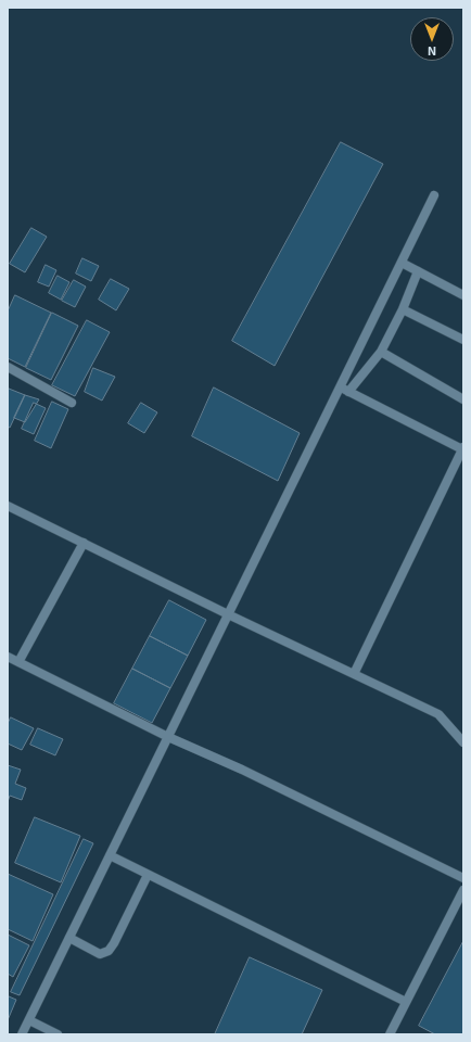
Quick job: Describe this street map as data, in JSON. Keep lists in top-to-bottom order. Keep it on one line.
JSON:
{"north":"bottom"}
